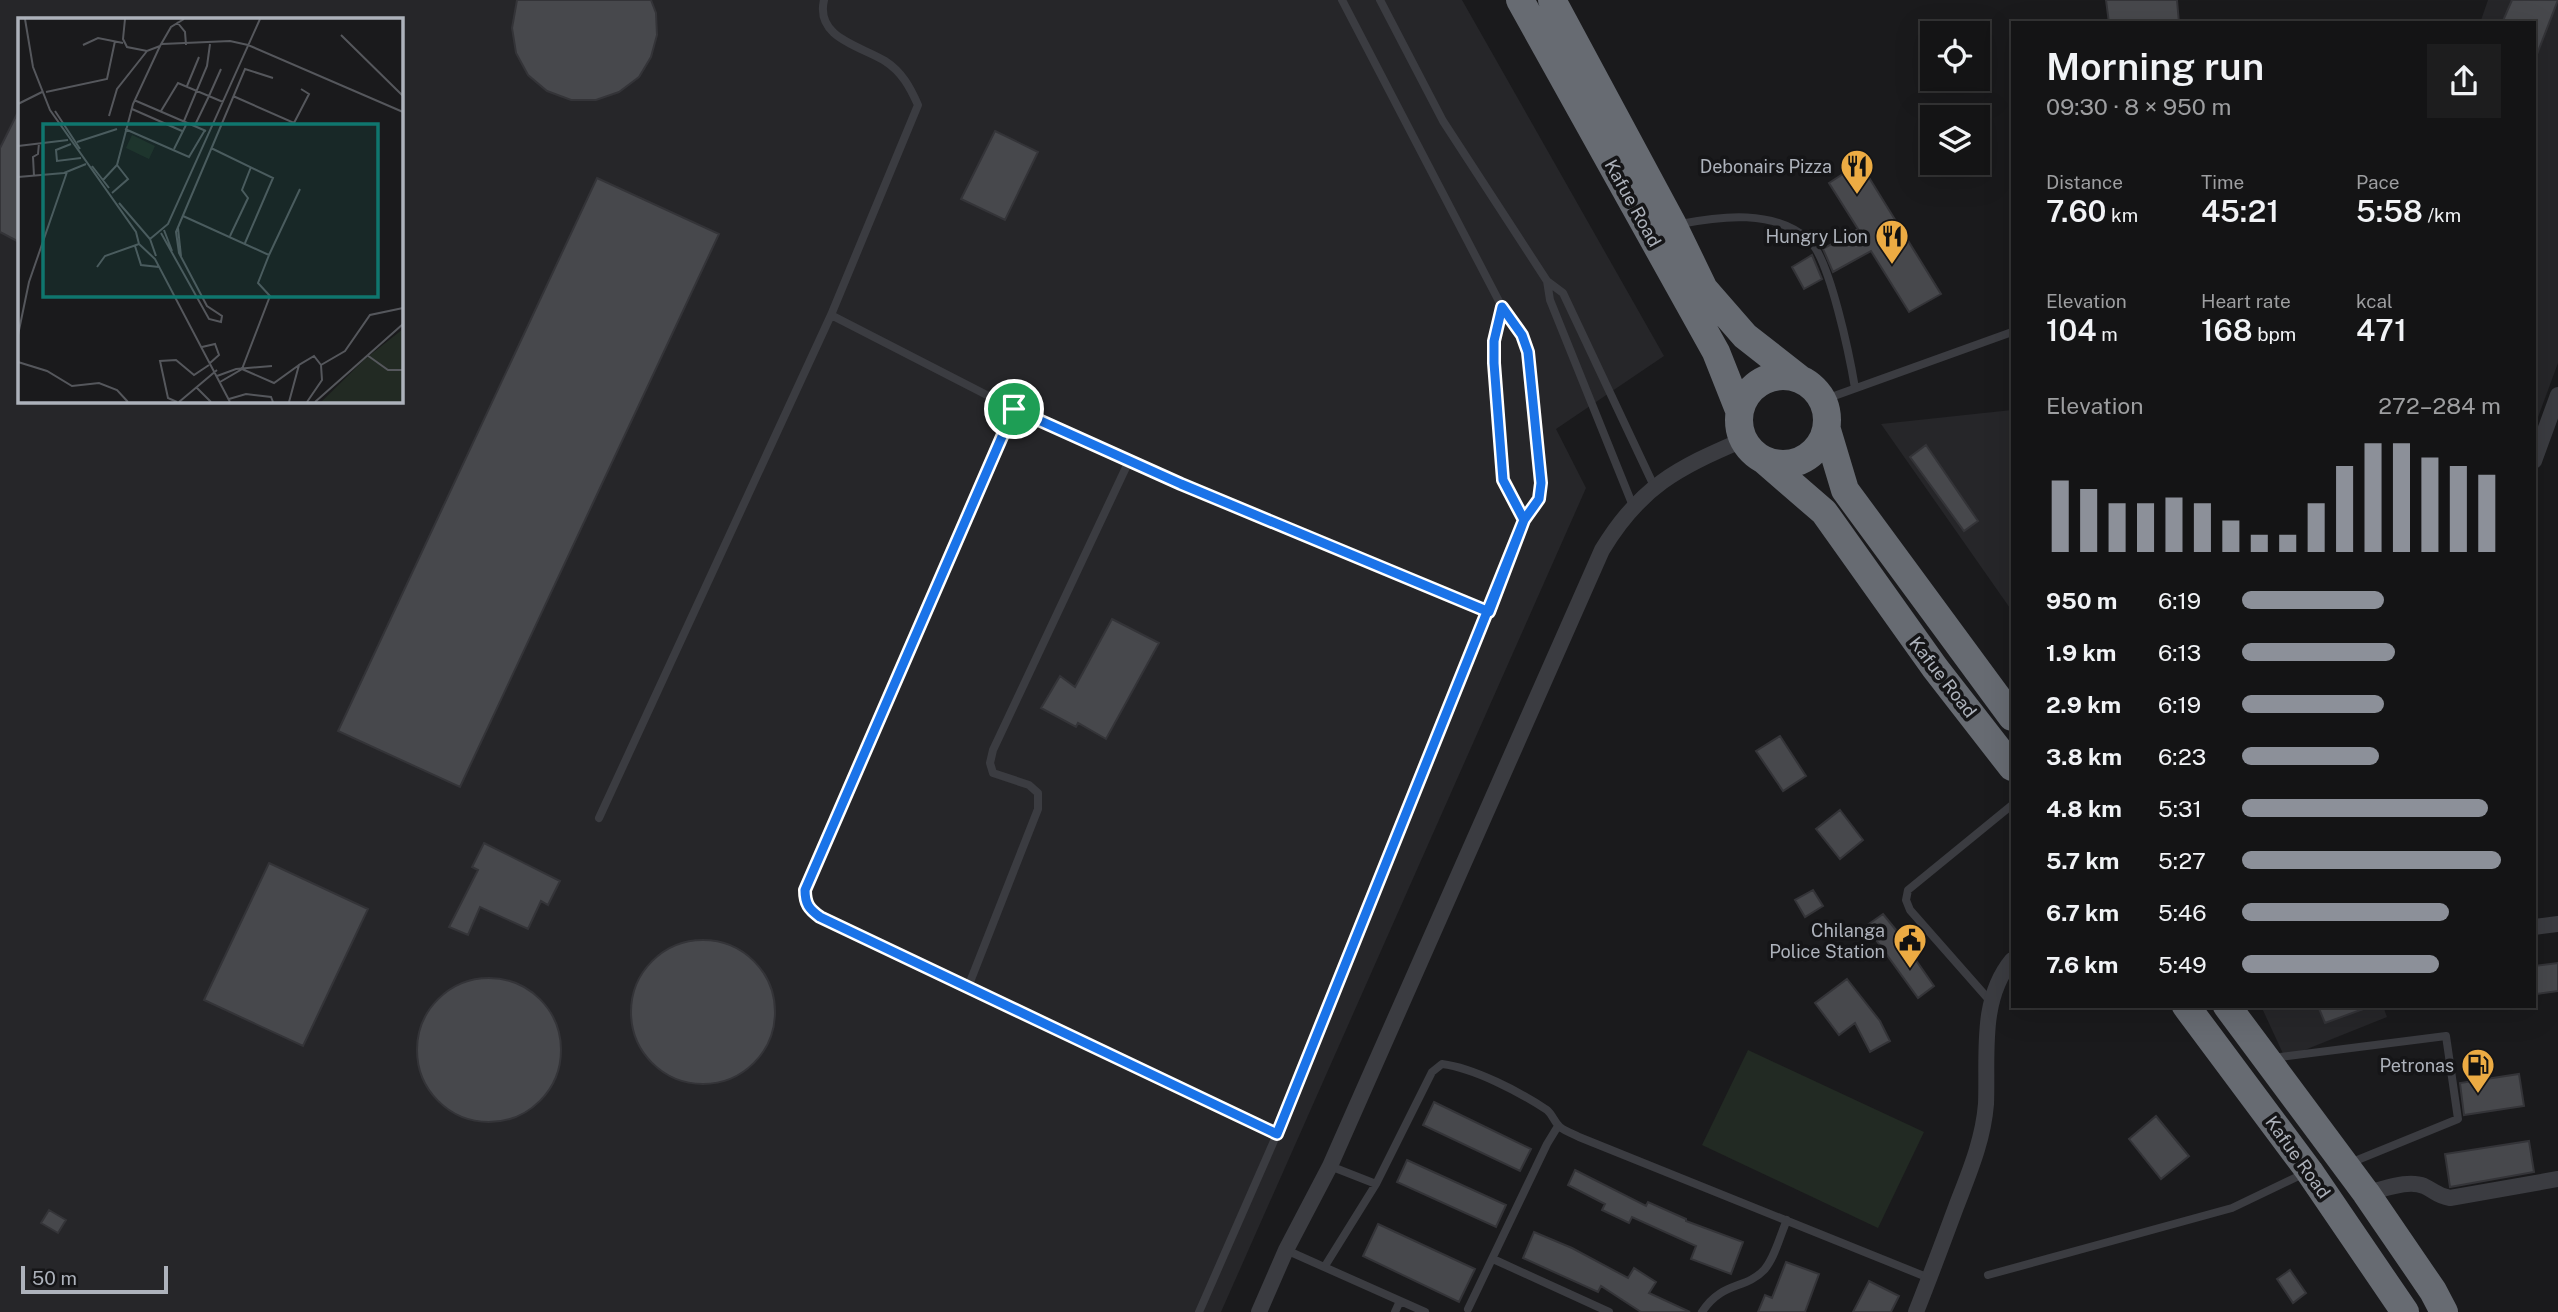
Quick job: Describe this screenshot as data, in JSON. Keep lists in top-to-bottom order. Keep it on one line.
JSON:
{"streets":{"highway":["Kafue Road"]},"places":{"restaurant":["Debonairs Pizza","Hungry Lion"],"public building":["Chilanga Police Station"],"fuel station":["Petronas"]},"scale_bar":"50 m","page":{"heading":["Morning run","09:30 · 8 × 950 m"],"stats":[["Distance","7.60 km"],["Time","45:21"],["Pace","5:58 /km"],["Elevation","104 m"],["Heart rate","168 bpm"],["kcal","471"]],"chart":["Elevation","272–284 m"],"list":[{"name":"950 m","note":"6:19"},{"name":"1.9 km","note":"6:13"},{"name":"2.9 km","note":"6:19"},{"name":"3.8 km","note":"6:23"},{"name":"4.8 km","note":"5:31"},{"name":"5.7 km","note":"5:27"},{"name":"6.7 km","note":"5:46"},{"name":"7.6 km","note":"5:49"}],"scale":"50 m"}}
